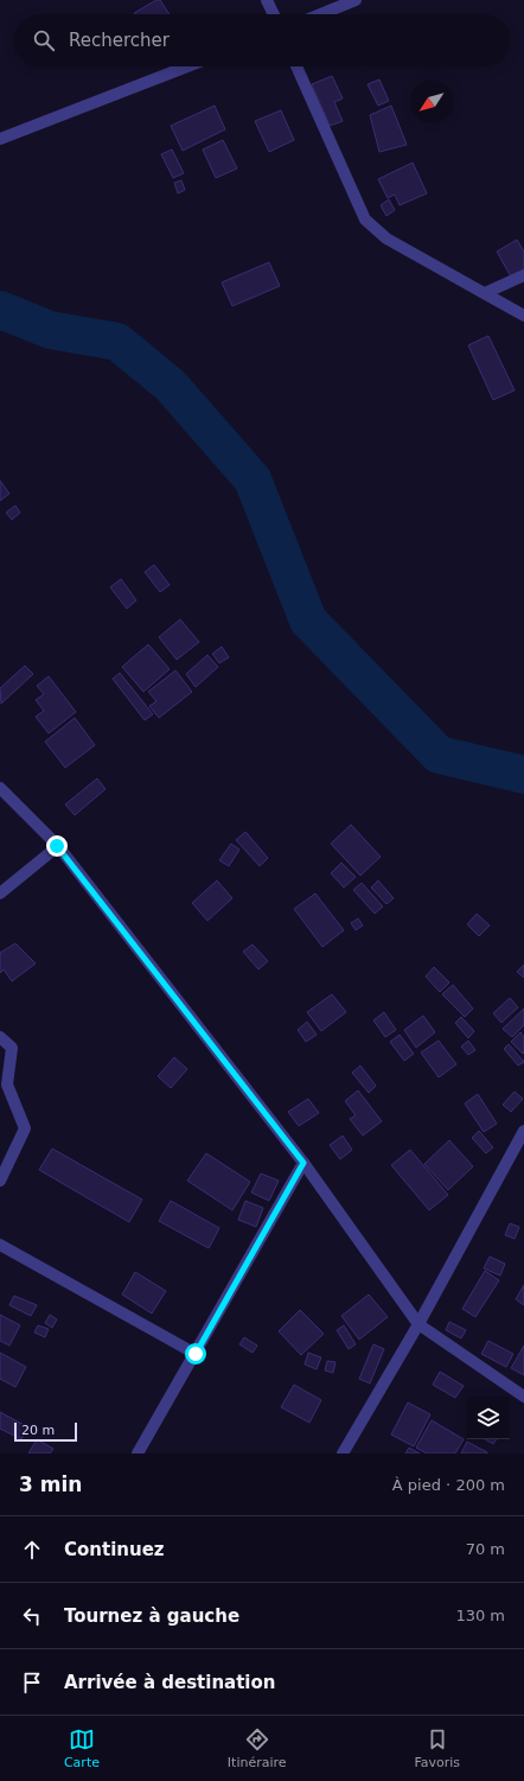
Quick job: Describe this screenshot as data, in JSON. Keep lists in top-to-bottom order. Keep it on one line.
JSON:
{"scale_bar":"20 m","north":"bottom left","page":{"search":"Rechercher","scale":"20 m","heading":["3 min","À pied · 200 m"],"list":[["Continuez","70 m"],["Tournez à gauche","130 m"],"Arrivée à destination"],"nav":["Carte","Itinéraire","Favoris"]}}
